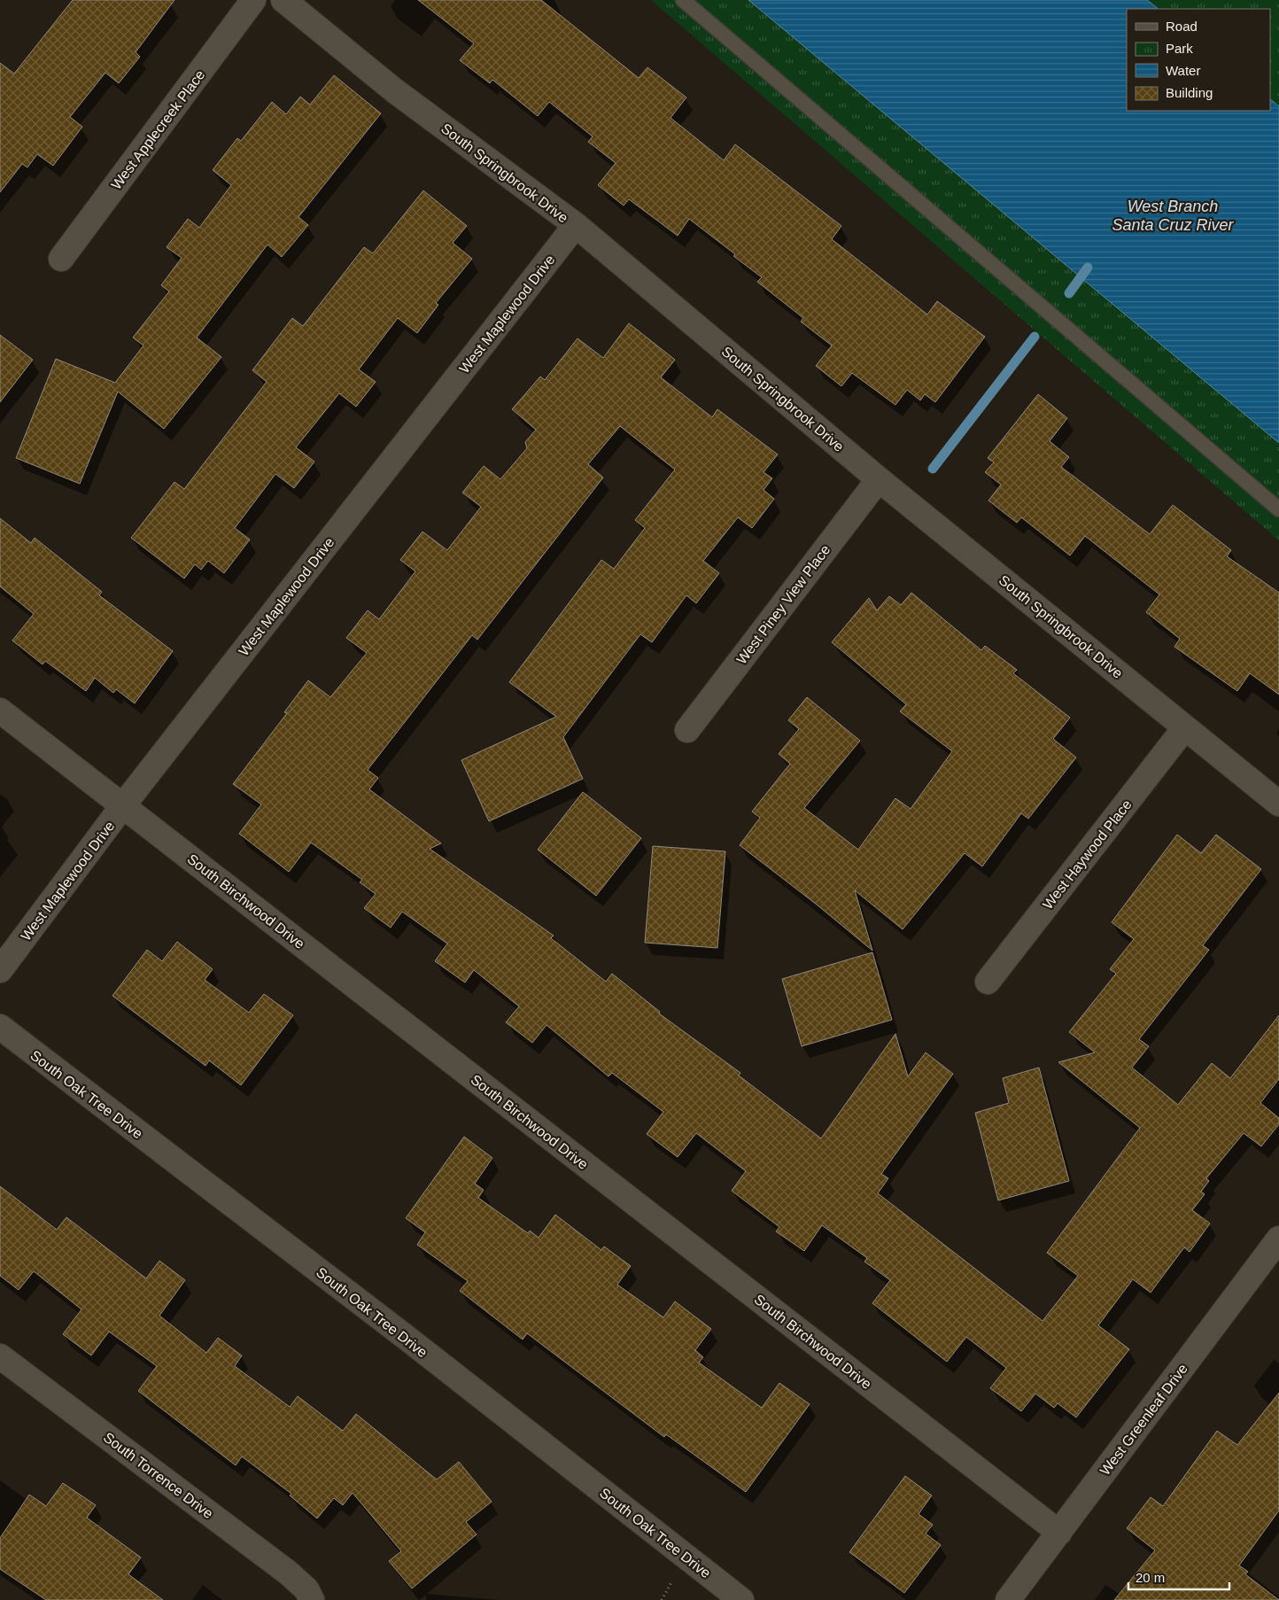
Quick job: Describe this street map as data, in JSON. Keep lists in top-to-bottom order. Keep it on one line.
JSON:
{"streets":{"street":["West Applecreek Place","South Springbrook Drive","West Maplewood Drive","West Piney View Place","West Haywood Place","South Birchwood Drive","South Oak Tree Drive","West Greenleaf Drive","South Torrence Drive"]},"crossings":[["South Springbrook Drive","West Maplewood Drive"],["South Springbrook Drive","West Piney View Place"],["South Springbrook Drive","West Haywood Place"],["West Maplewood Drive","South Birchwood Drive"],["South Birchwood Drive","West Greenleaf Drive"]],"water":["West Branch Santa Cruz River"],"legend":["Road","Park","Water","Building"],"scale_bar":"20 m"}
